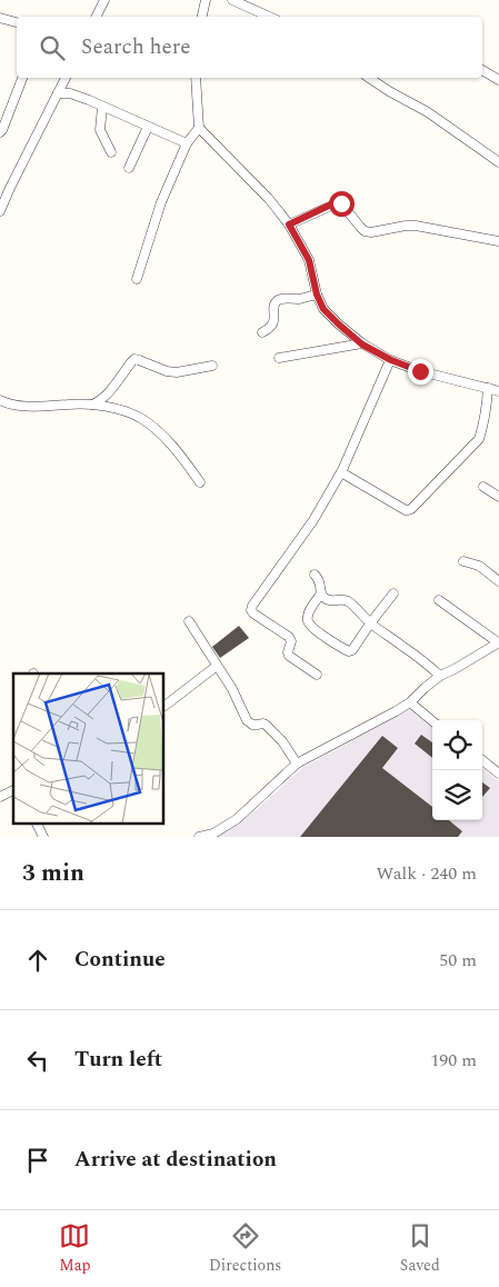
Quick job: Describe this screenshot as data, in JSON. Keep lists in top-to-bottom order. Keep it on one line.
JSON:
{"page":{"search":"Search here","heading":["3 min","Walk · 240 m"],"list":[["Continue","50 m"],["Turn left","190 m"],"Arrive at destination"],"nav":["Map","Directions","Saved"]}}
